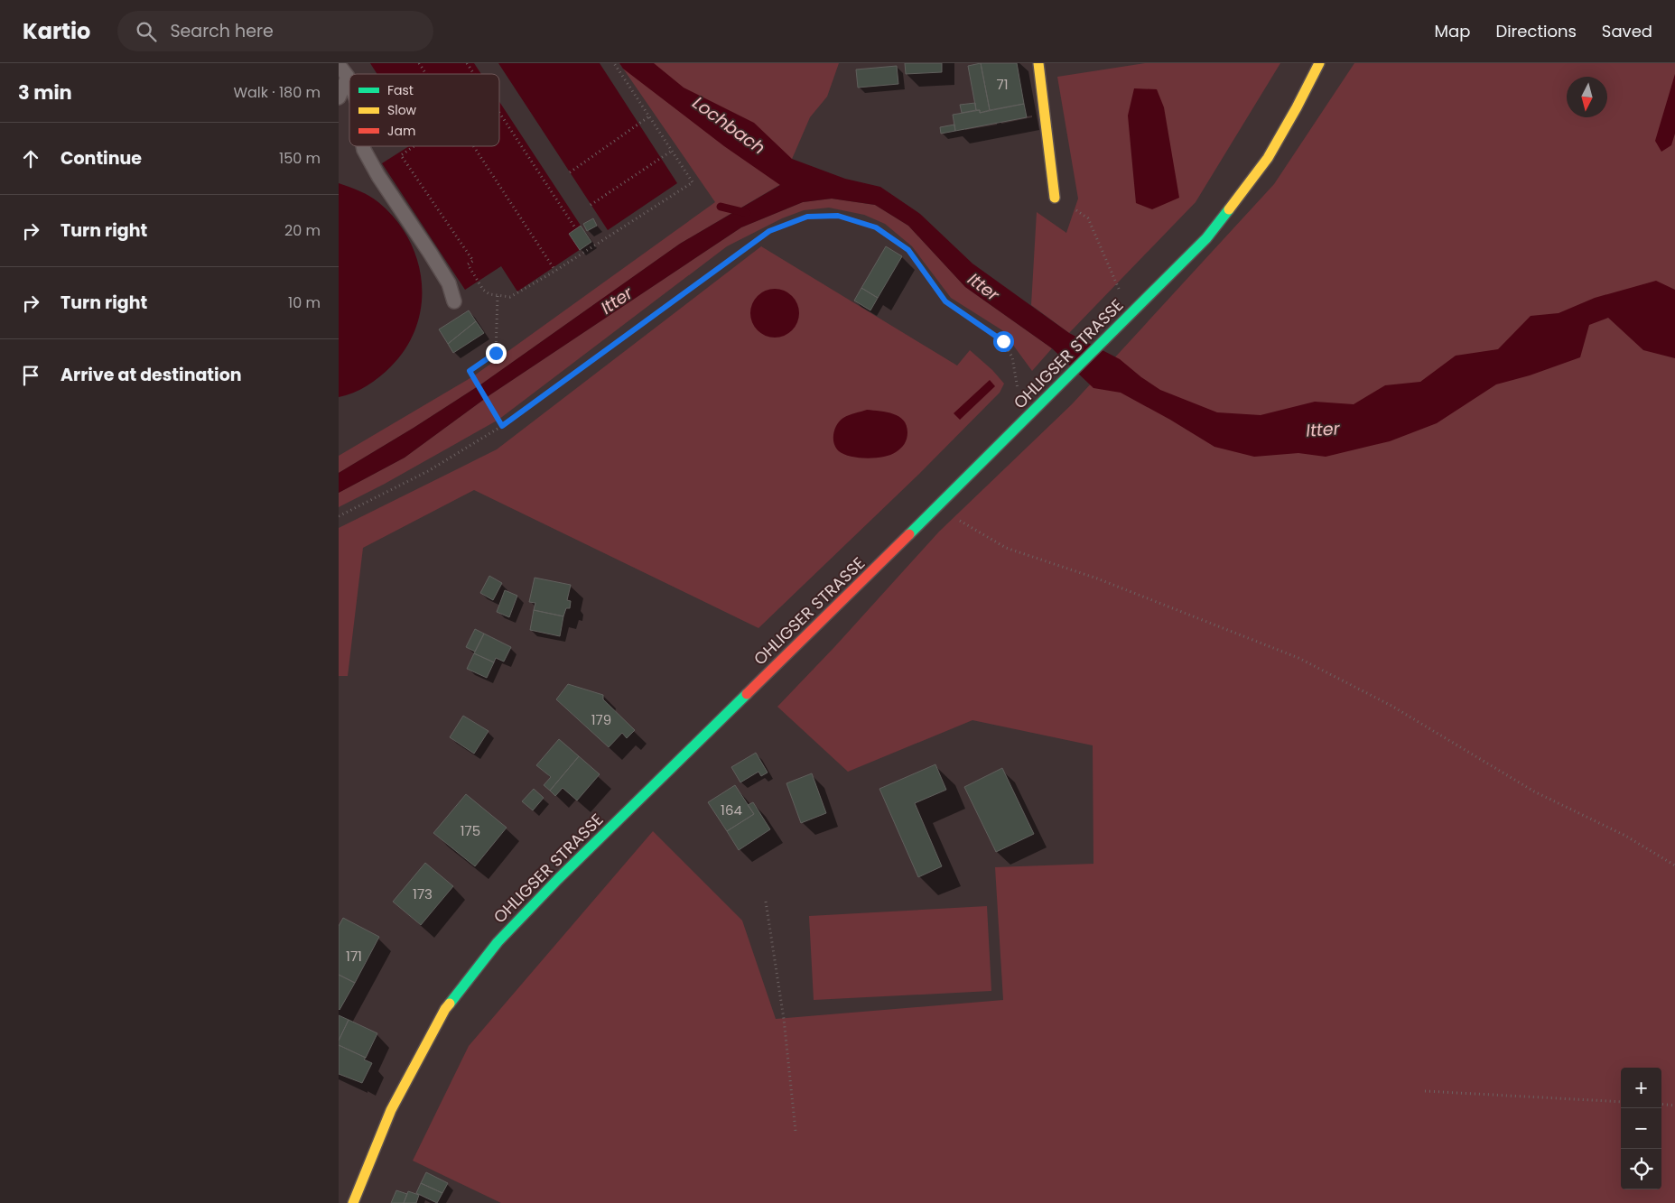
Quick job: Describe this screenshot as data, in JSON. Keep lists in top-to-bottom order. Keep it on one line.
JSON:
{"streets":{"main road":["OHLIGSER STRASSE"]},"water":["Lochbach","Itter"],"house_numbers":["71","179","164","175","173","171"],"legend":["Fast","Slow","Jam"],"north":"bottom","page":{"header":"Kartio","search":"Search here","nav":["Map","Directions","Saved"],"heading":["3 min","Walk · 180 m"],"list":[["Continue","150 m"],["Turn right","20 m"],["Turn right","10 m"],"Arrive at destination"],"map_buttons":["+","−"]}}
